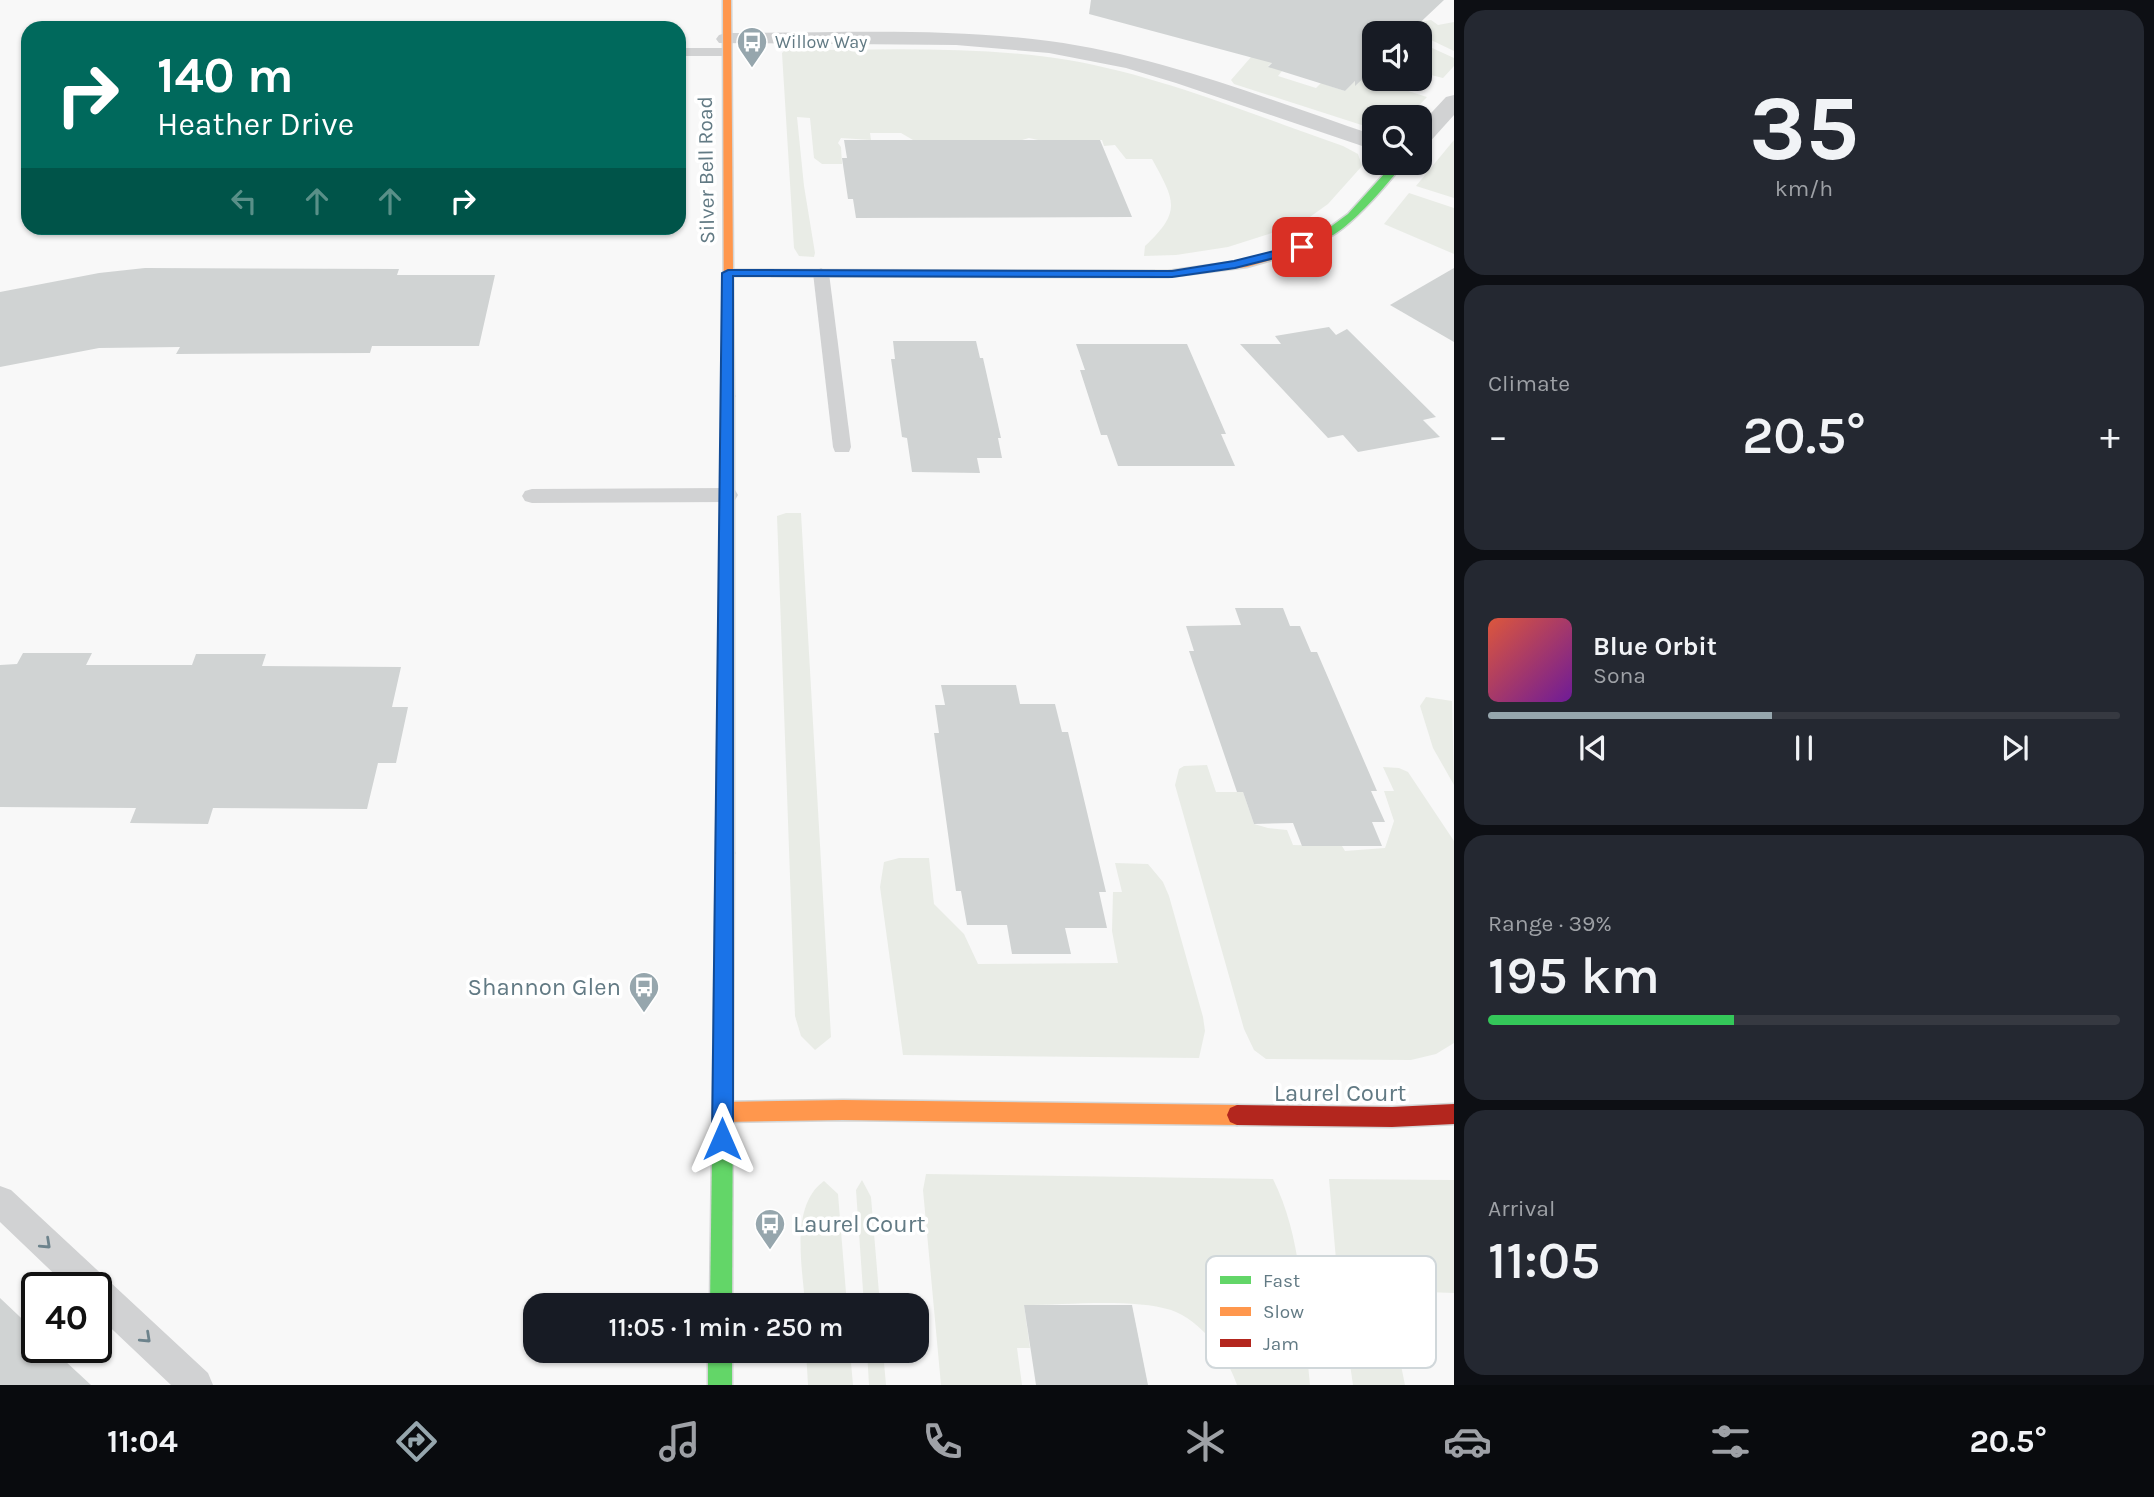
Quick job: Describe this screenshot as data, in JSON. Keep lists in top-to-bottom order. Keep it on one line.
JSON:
{"streets":{"street":["Silver Bell Road","Laurel Court"]},"crossings":[["Silver Bell Road","Laurel Court"]],"places":{"bus stop":["Willow Way","Shannon Glen","Laurel Court"]},"legend":["Fast","Slow","Jam"],"page":{"tile":[["35","km/h"],"Climate",["Range · 39%","195 km"],["Arrival","11:05"]],"turn":["140 m","Heather Drive"],"heat":["−","20.5°","+"],"song":["Blue Orbit","Sona"],"limit":"40","trip":"11:05 · 1 min · 250 m","tabs":["11:04","20.5°"]}}
